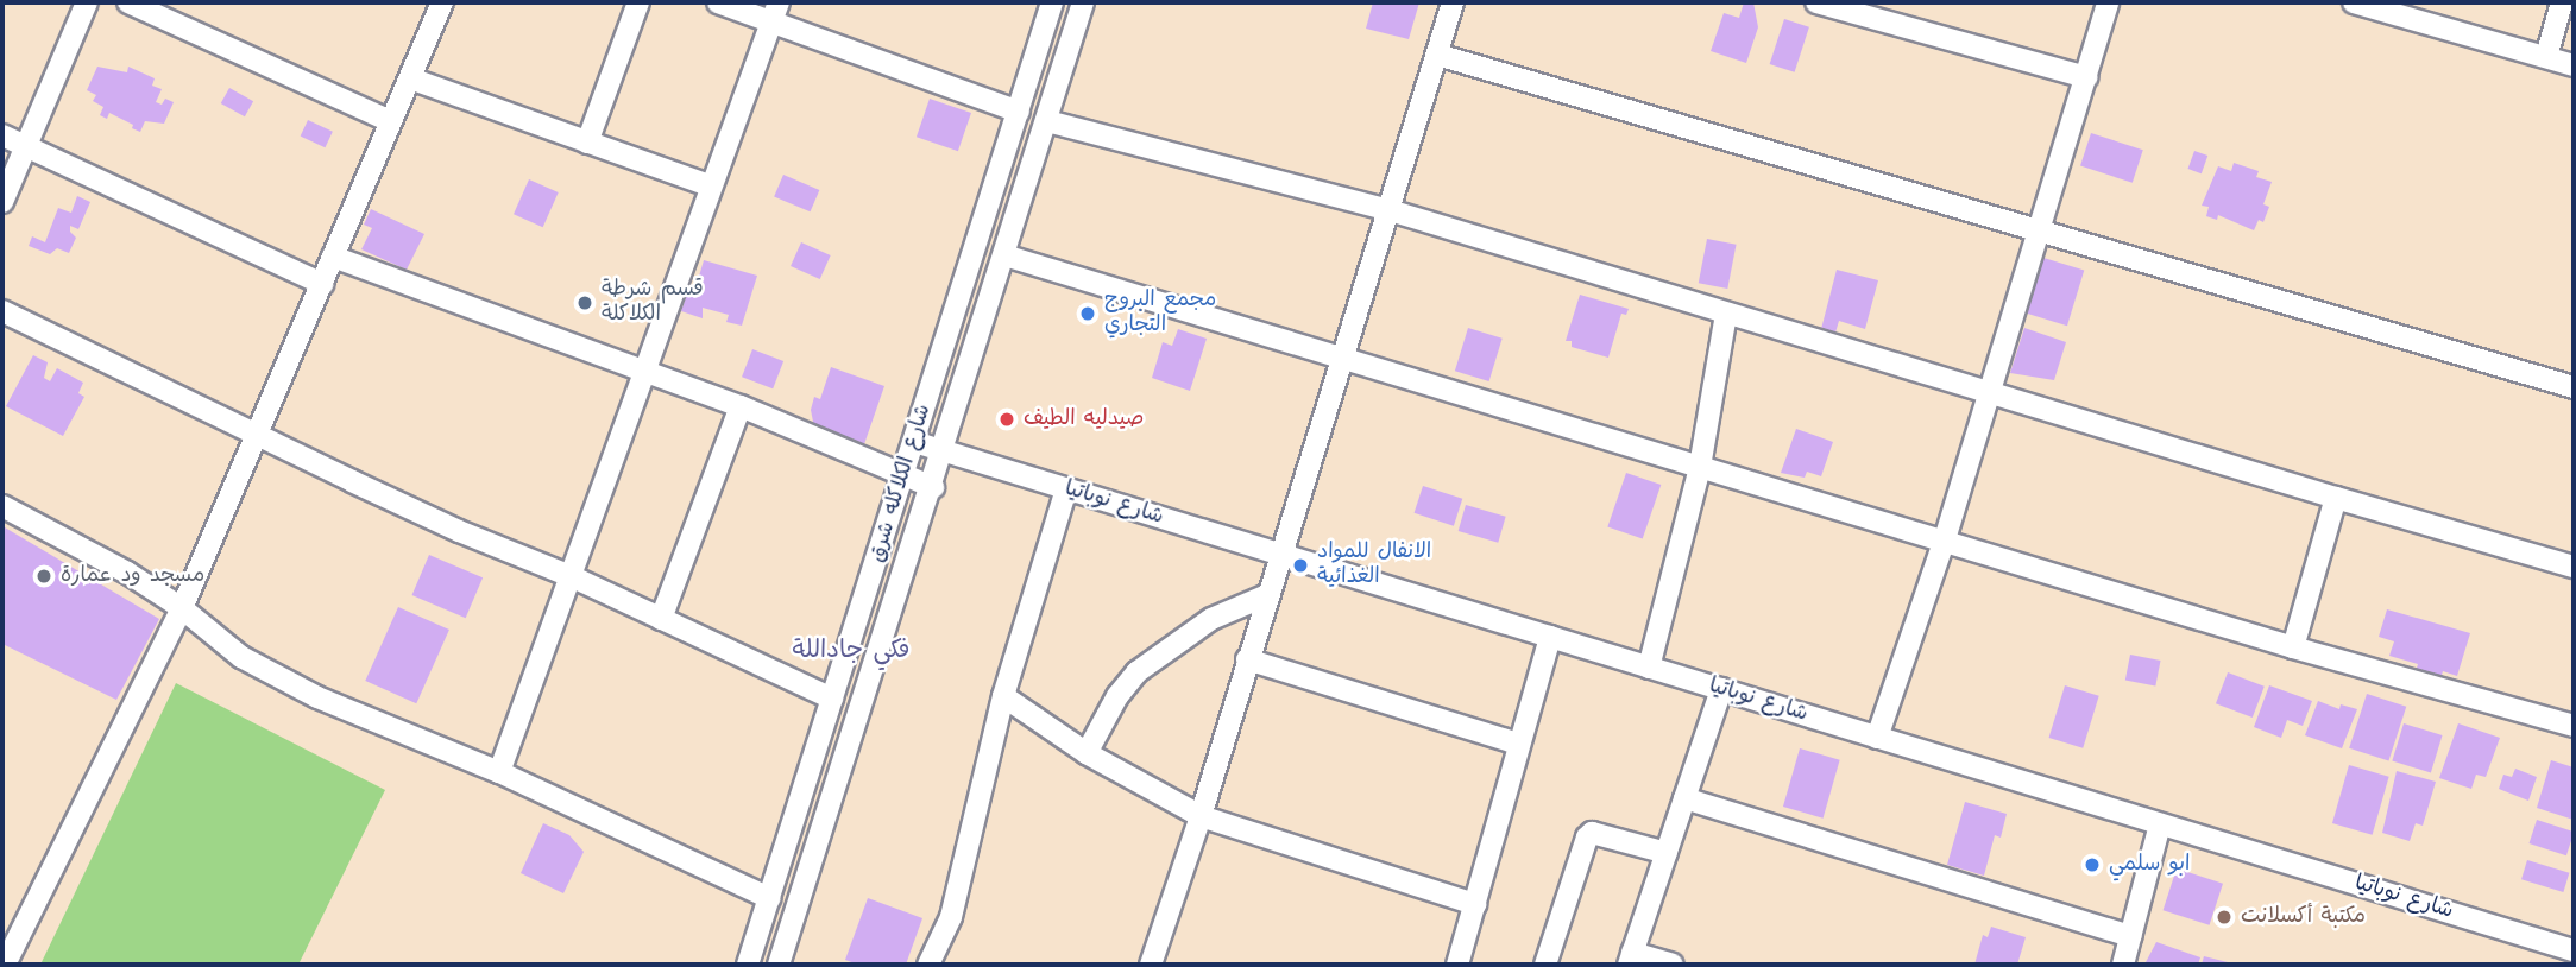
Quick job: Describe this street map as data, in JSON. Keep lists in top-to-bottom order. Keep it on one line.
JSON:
{"streets":{"street":["شارع الكلاكله شرق","شارع نوباتيا"]},"crossings":[["شارع الكلاكله شرق","شارع نوباتيا"]],"districts":["فكي جاداللة"],"places":["قسم شرطة الكلاكلة","مجمع البروج التجاري","صيدليه الطيف","الانفال للمواد الغذائية","مسجد ود عمارة","ابو سلمي","مكتبة أكسلانت"]}
